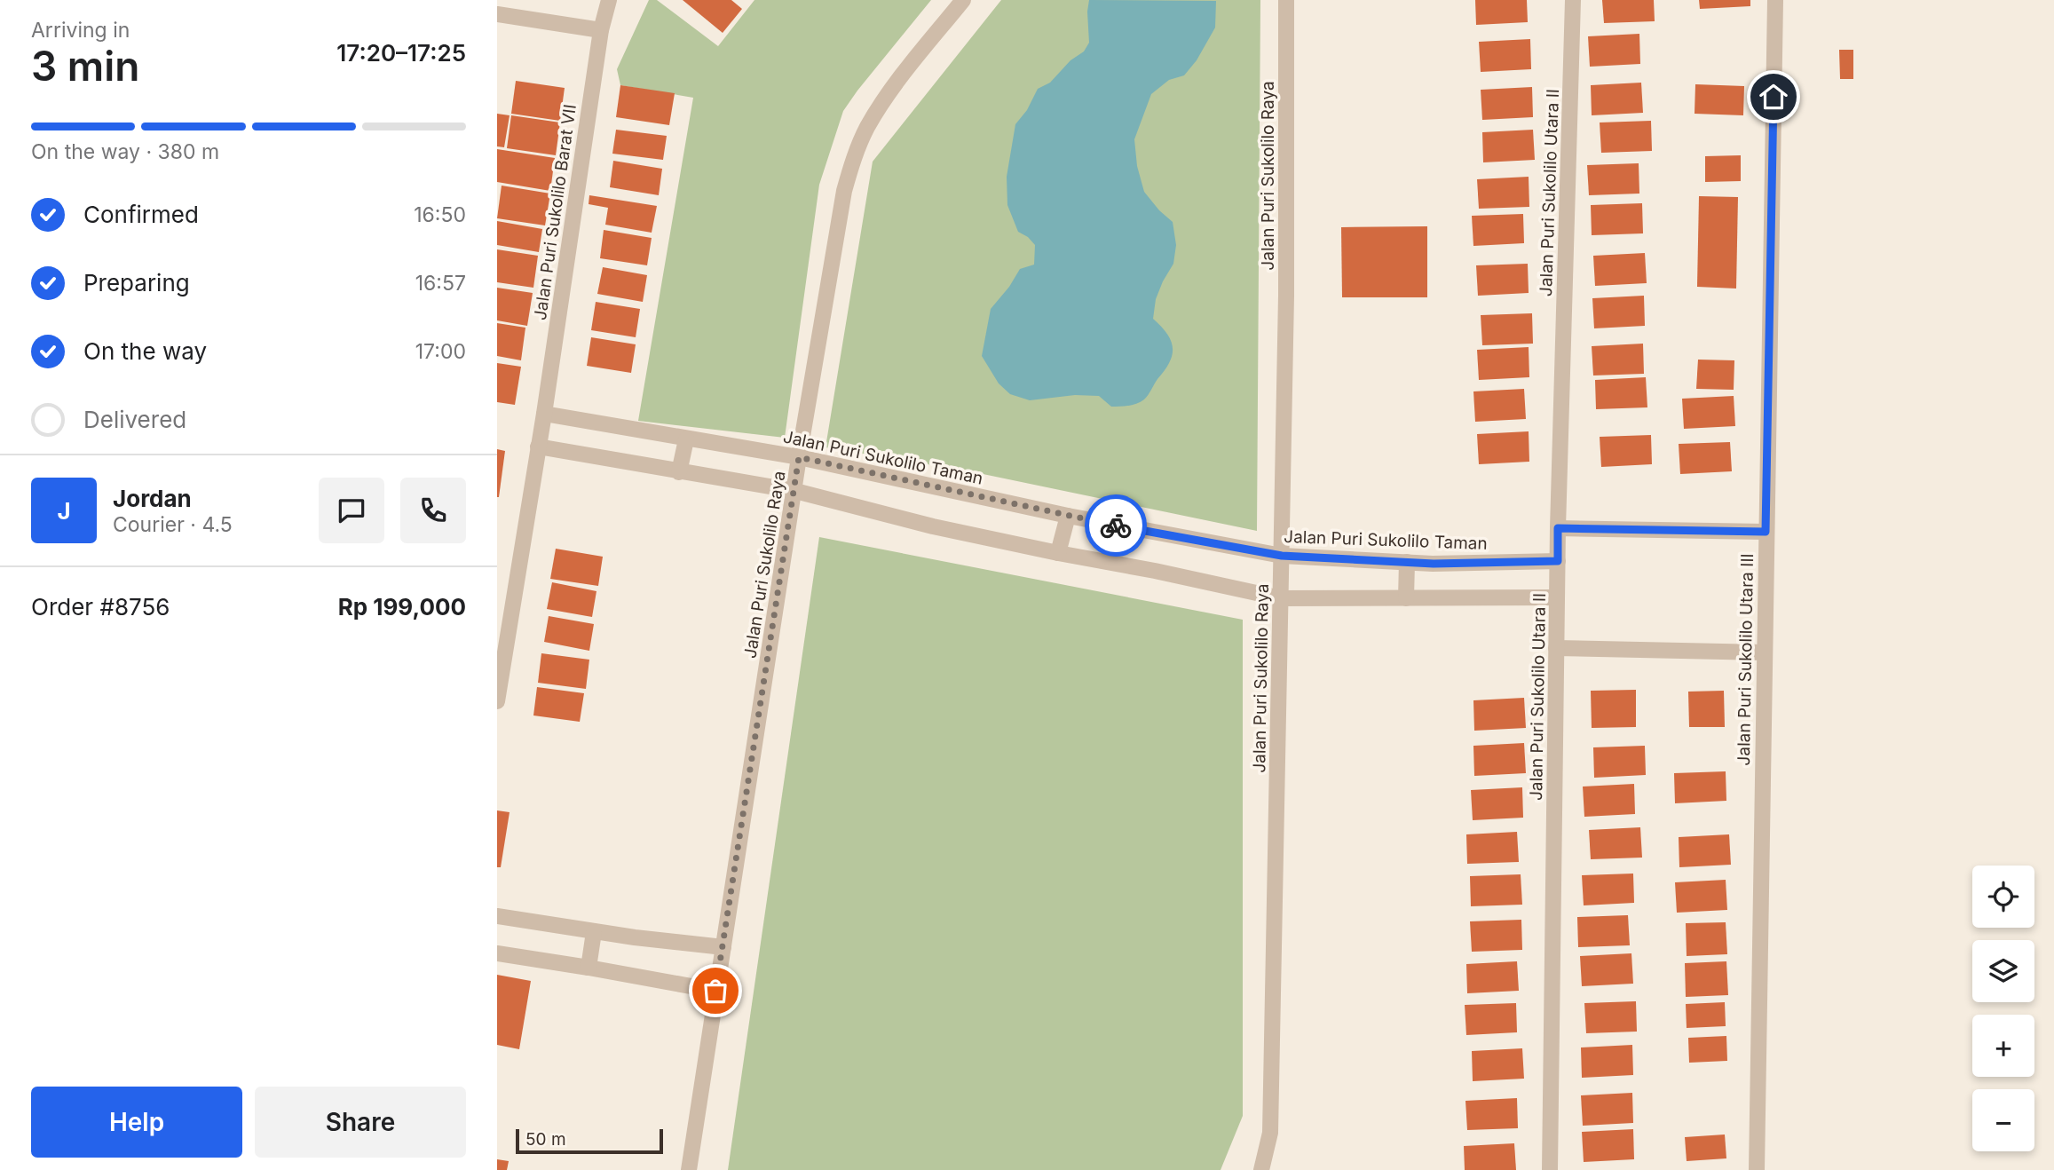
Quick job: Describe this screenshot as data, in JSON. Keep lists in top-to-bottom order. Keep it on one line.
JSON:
{"streets":{"street":["Jalan Puri Sukolilo Raya","Jalan Puri Sukolilo Utara II","Jalan Puri Sukolilo Barat VII","Jalan Puri Sukolilo Taman","Jalan Puri Sukolilo Utara III"]},"crossings":[["Jalan Puri Sukolilo Raya","Jalan Puri Sukolilo Taman"],["Jalan Puri Sukolilo Utara II","Jalan Puri Sukolilo Taman"],["Jalan Puri Sukolilo Barat VII","Jalan Puri Sukolilo Taman"]],"scale_bar":"50 m","page":{"heading":["3 min","Arriving in","17:20–17:25"],"panel":["Jordan","Courier · 4.5","Order #8756","Rp 199,000"],"bar":"On the way · 380 m","list":[["Confirmed","16:50"],["Preparing","16:57"],["On the way","17:00"],"Delivered"],"round":"J","map_buttons":["+","−"],"buttons":["Help","Share"],"scale":"50 m"}}
